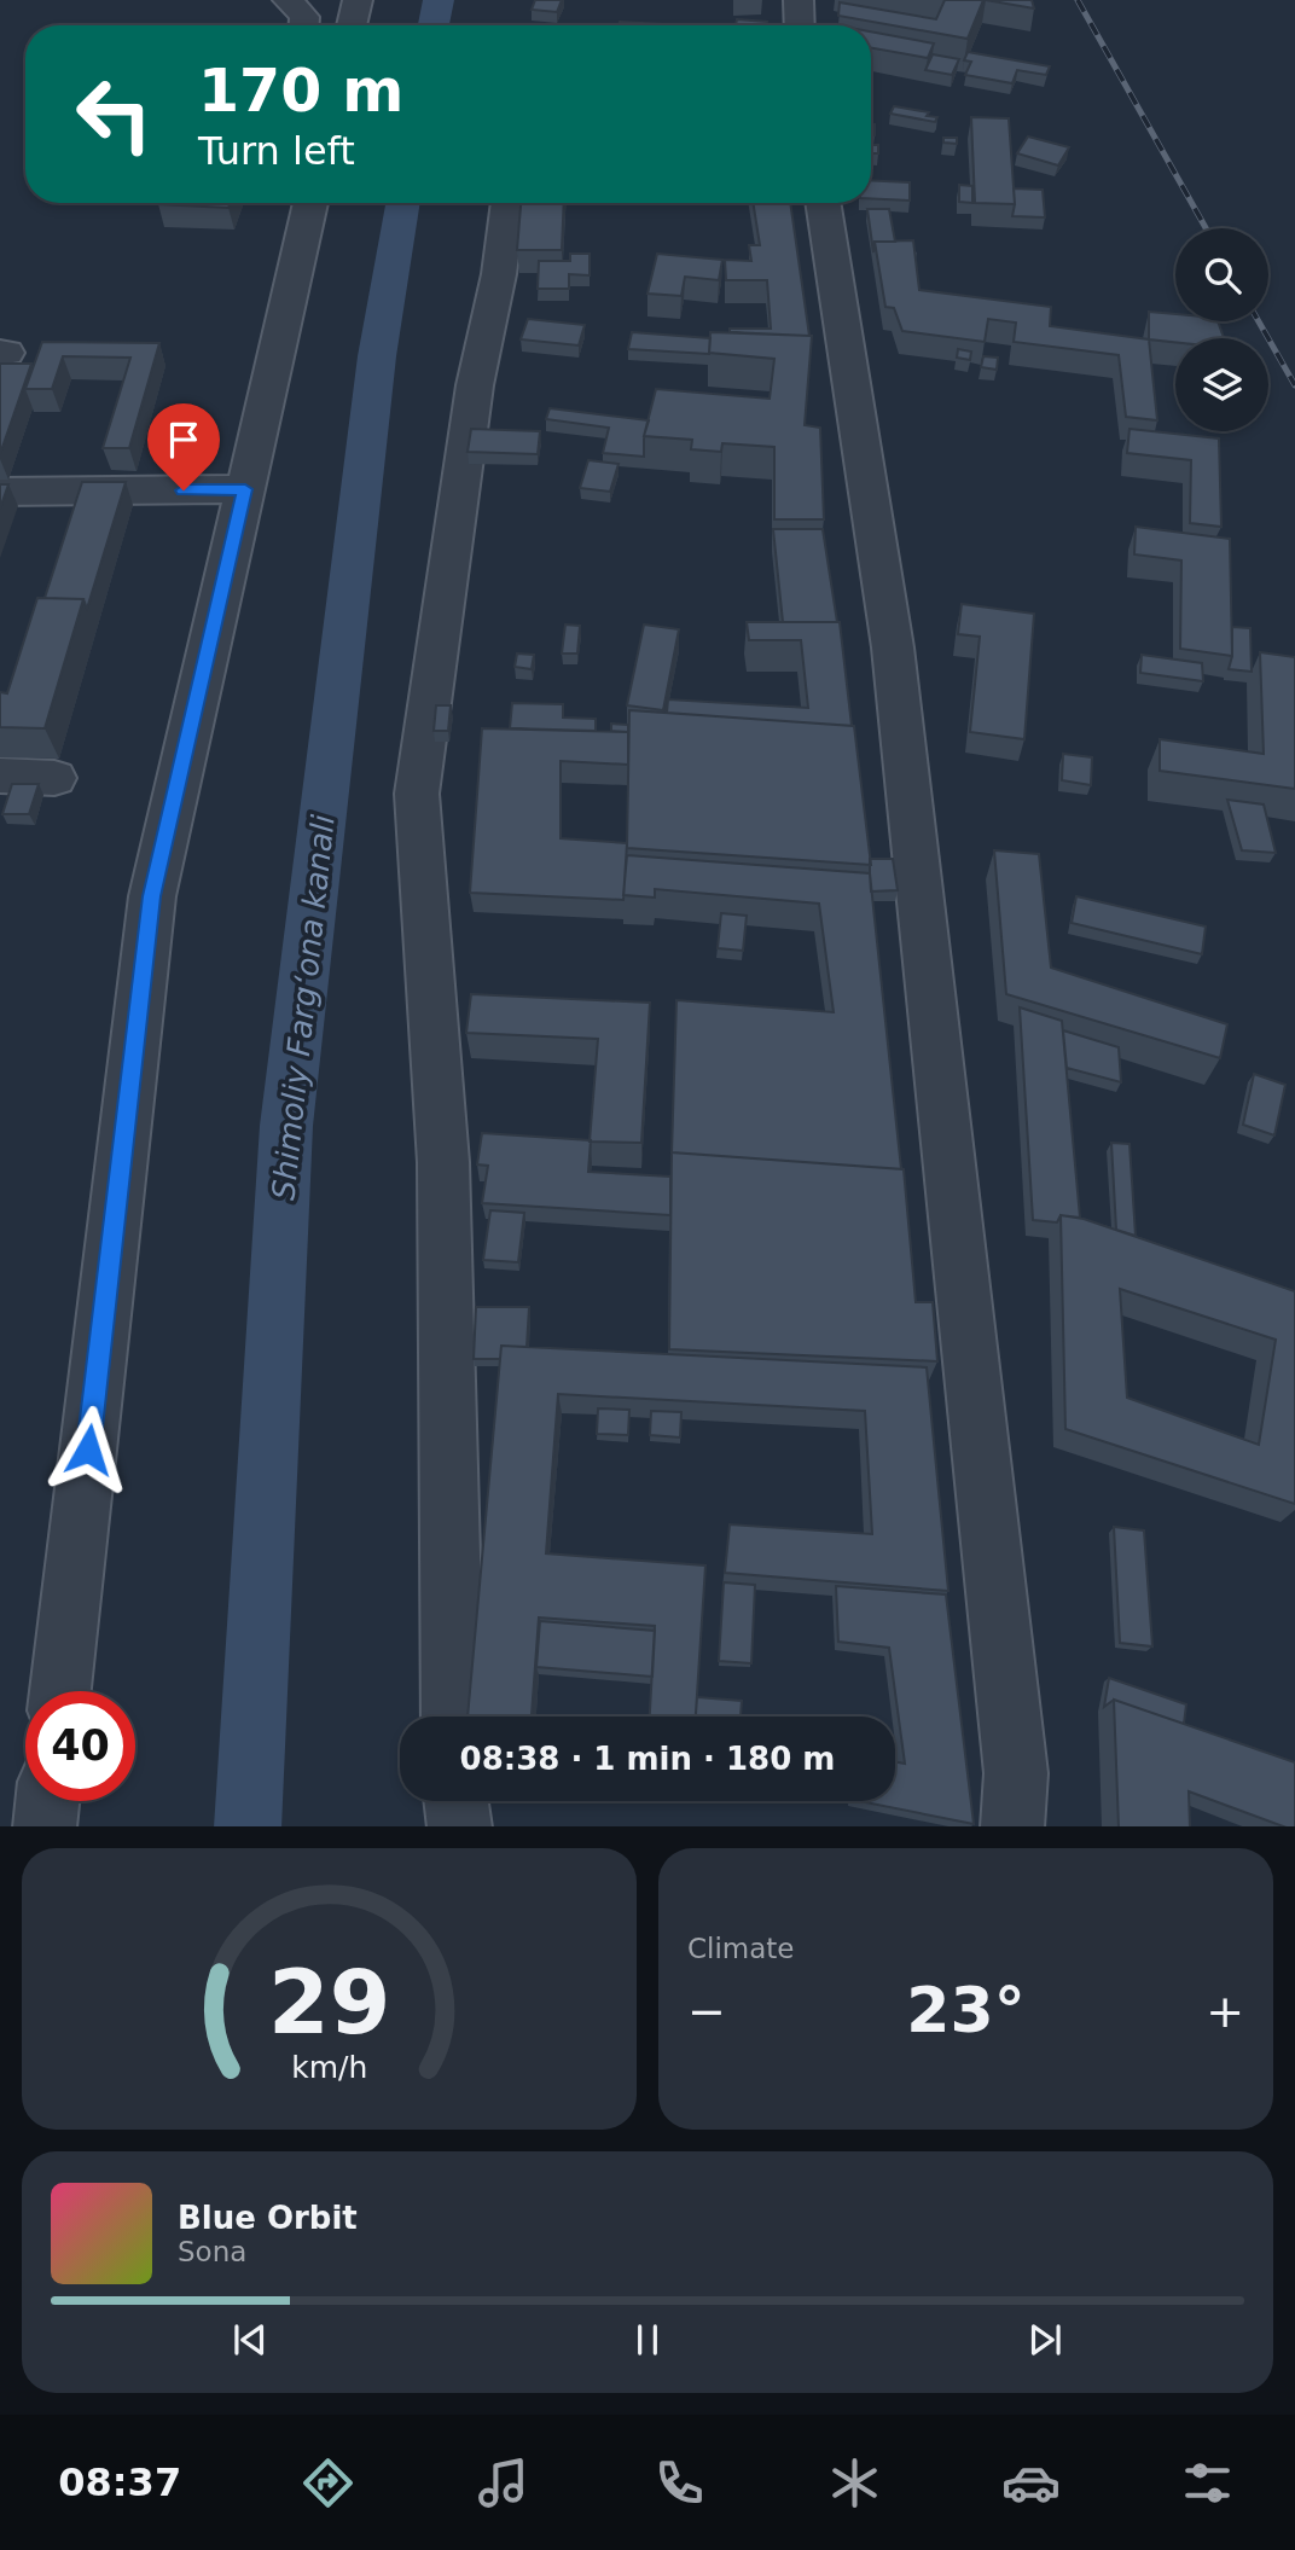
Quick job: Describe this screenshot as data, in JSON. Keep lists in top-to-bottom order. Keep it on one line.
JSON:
{"water":["Shimoliy Fargʻona kanali"],"page":{"turn":["170 m","Turn left"],"limit":"40","trip":"08:38 · 1 min · 180 m","tile":"Climate","heat":["−","23°","+"],"song":["Blue Orbit","Sona"],"tabs":"08:37","gauge":["29","km/h"]}}
